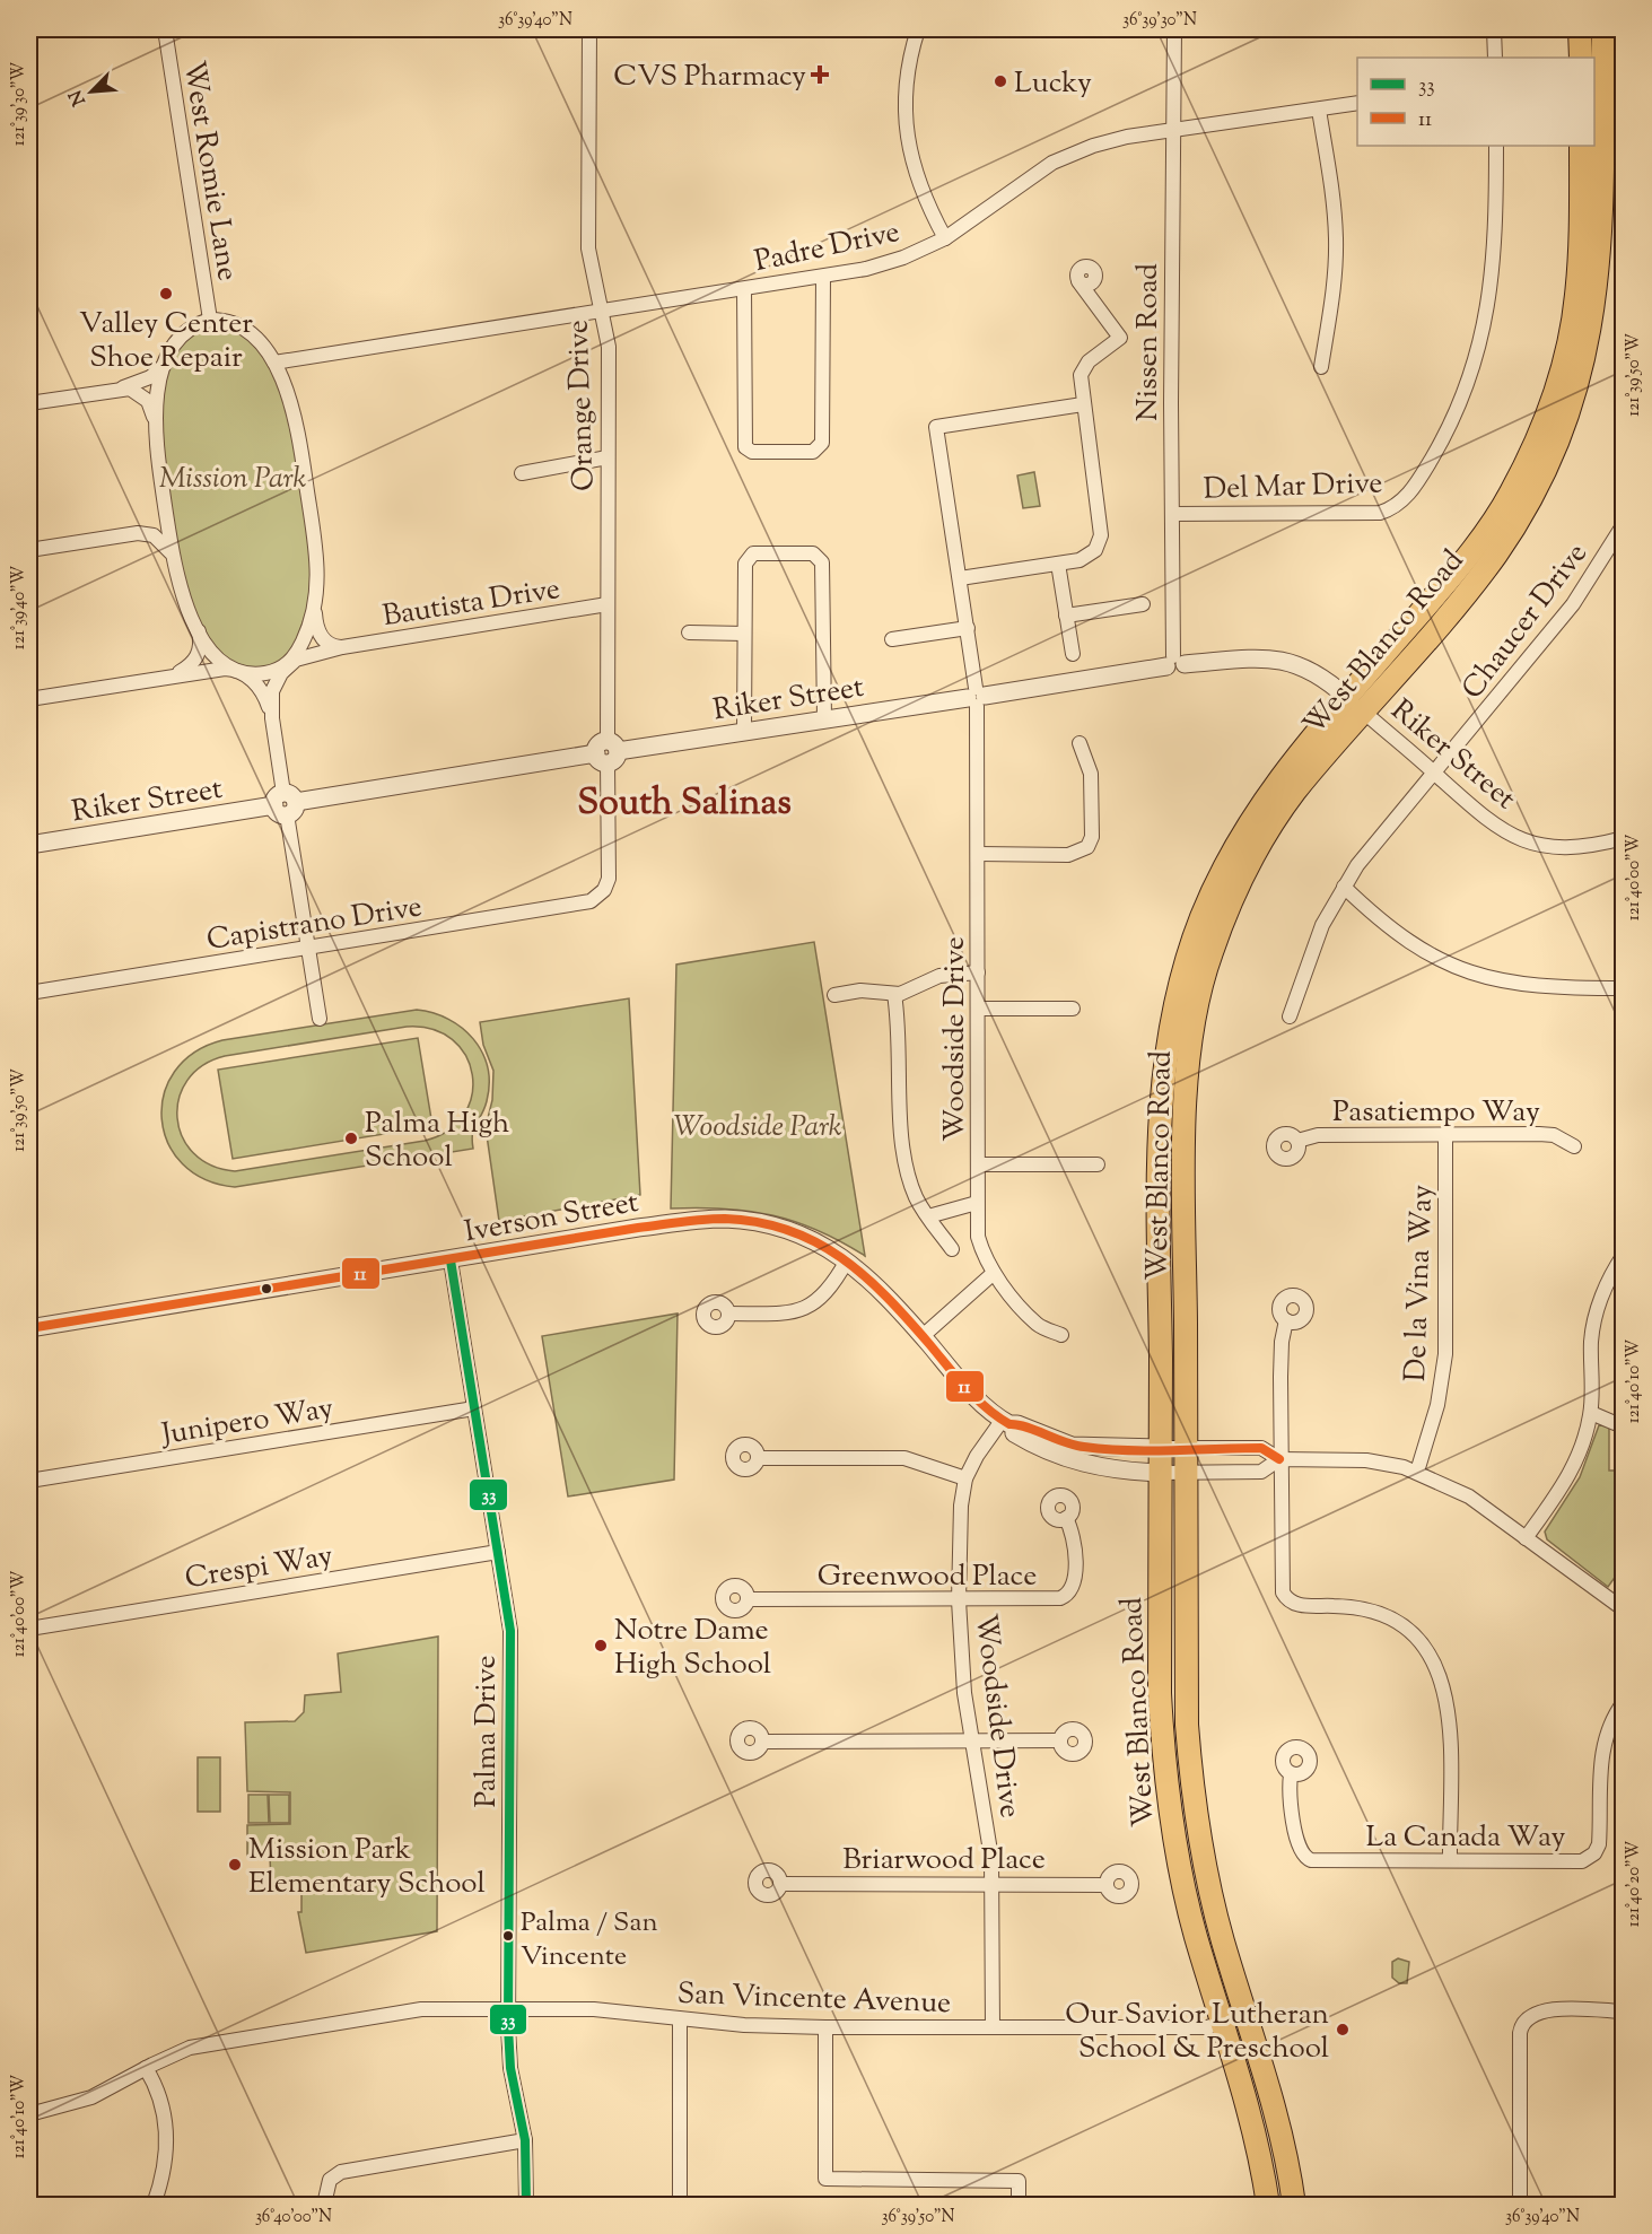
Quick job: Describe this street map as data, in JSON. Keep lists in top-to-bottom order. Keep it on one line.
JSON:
{"streets":{"main road":["West Blanco Road"],"street":["West Romie Lane","Padre Drive","Nissen Road","Orange Drive","Del Mar Drive","Bautista Drive","Chaucer Drive","Riker Street","Capistrano Drive","Woodside Drive","Pasatiempo Way","Iverson Street","De la Vina Way","Junipero Way","Crespi Way","Greenwood Place","Palma Drive","La Canada Way","Briarwood Place","San Vincente Avenue"]},"crossings":[["West Romie Lane","Padre Drive"],["West Romie Lane","Bautista Drive"],["West Romie Lane","Riker Street"],["West Romie Lane","Capistrano Drive"],["Padre Drive","Nissen Road"],["Padre Drive","Orange Drive"],["Nissen Road","Del Mar Drive"],["Nissen Road","Riker Street"],["Orange Drive","Bautista Drive"],["Orange Drive","Riker Street"],["Orange Drive","Capistrano Drive"],["Chaucer Drive","Riker Street"],["West Blanco Road","Riker Street"],["West Blanco Road","Iverson Street"],["West Blanco Road","San Vincente Avenue"],["Riker Street","Woodside Drive"],["Woodside Drive","Iverson Street"],["Woodside Drive","Greenwood Place"],["Woodside Drive","Briarwood Place"],["Woodside Drive","San Vincente Avenue"],["Pasatiempo Way","De la Vina Way"],["Iverson Street","Palma Drive"],["Junipero Way","Palma Drive"],["Crespi Way","Palma Drive"],["Palma Drive","San Vincente Avenue"]],"districts":["South Salinas"],"parks":["Mission Park","Woodside Park"],"places":{"health":["CVS Pharmacy"],"other":["Lucky","Valley Center Shoe Repair","Palma High School","Notre Dame High School","Mission Park Elementary School","Palma / San Vincente","Our Savior Lutheran School & Preschool"]},"lines":["transit line 11","transit line 33"],"legend":["33","11"],"north":"bottom left","coordinates":["36°39'40\"N","36°39'30\"N","121°39'30\"W","121°39'50\"W","121°39'40\"W","121°40'00\"W","121°40'10\"W","121°40'20\"W","36°40'00\"N","36°39'50\"N"]}
